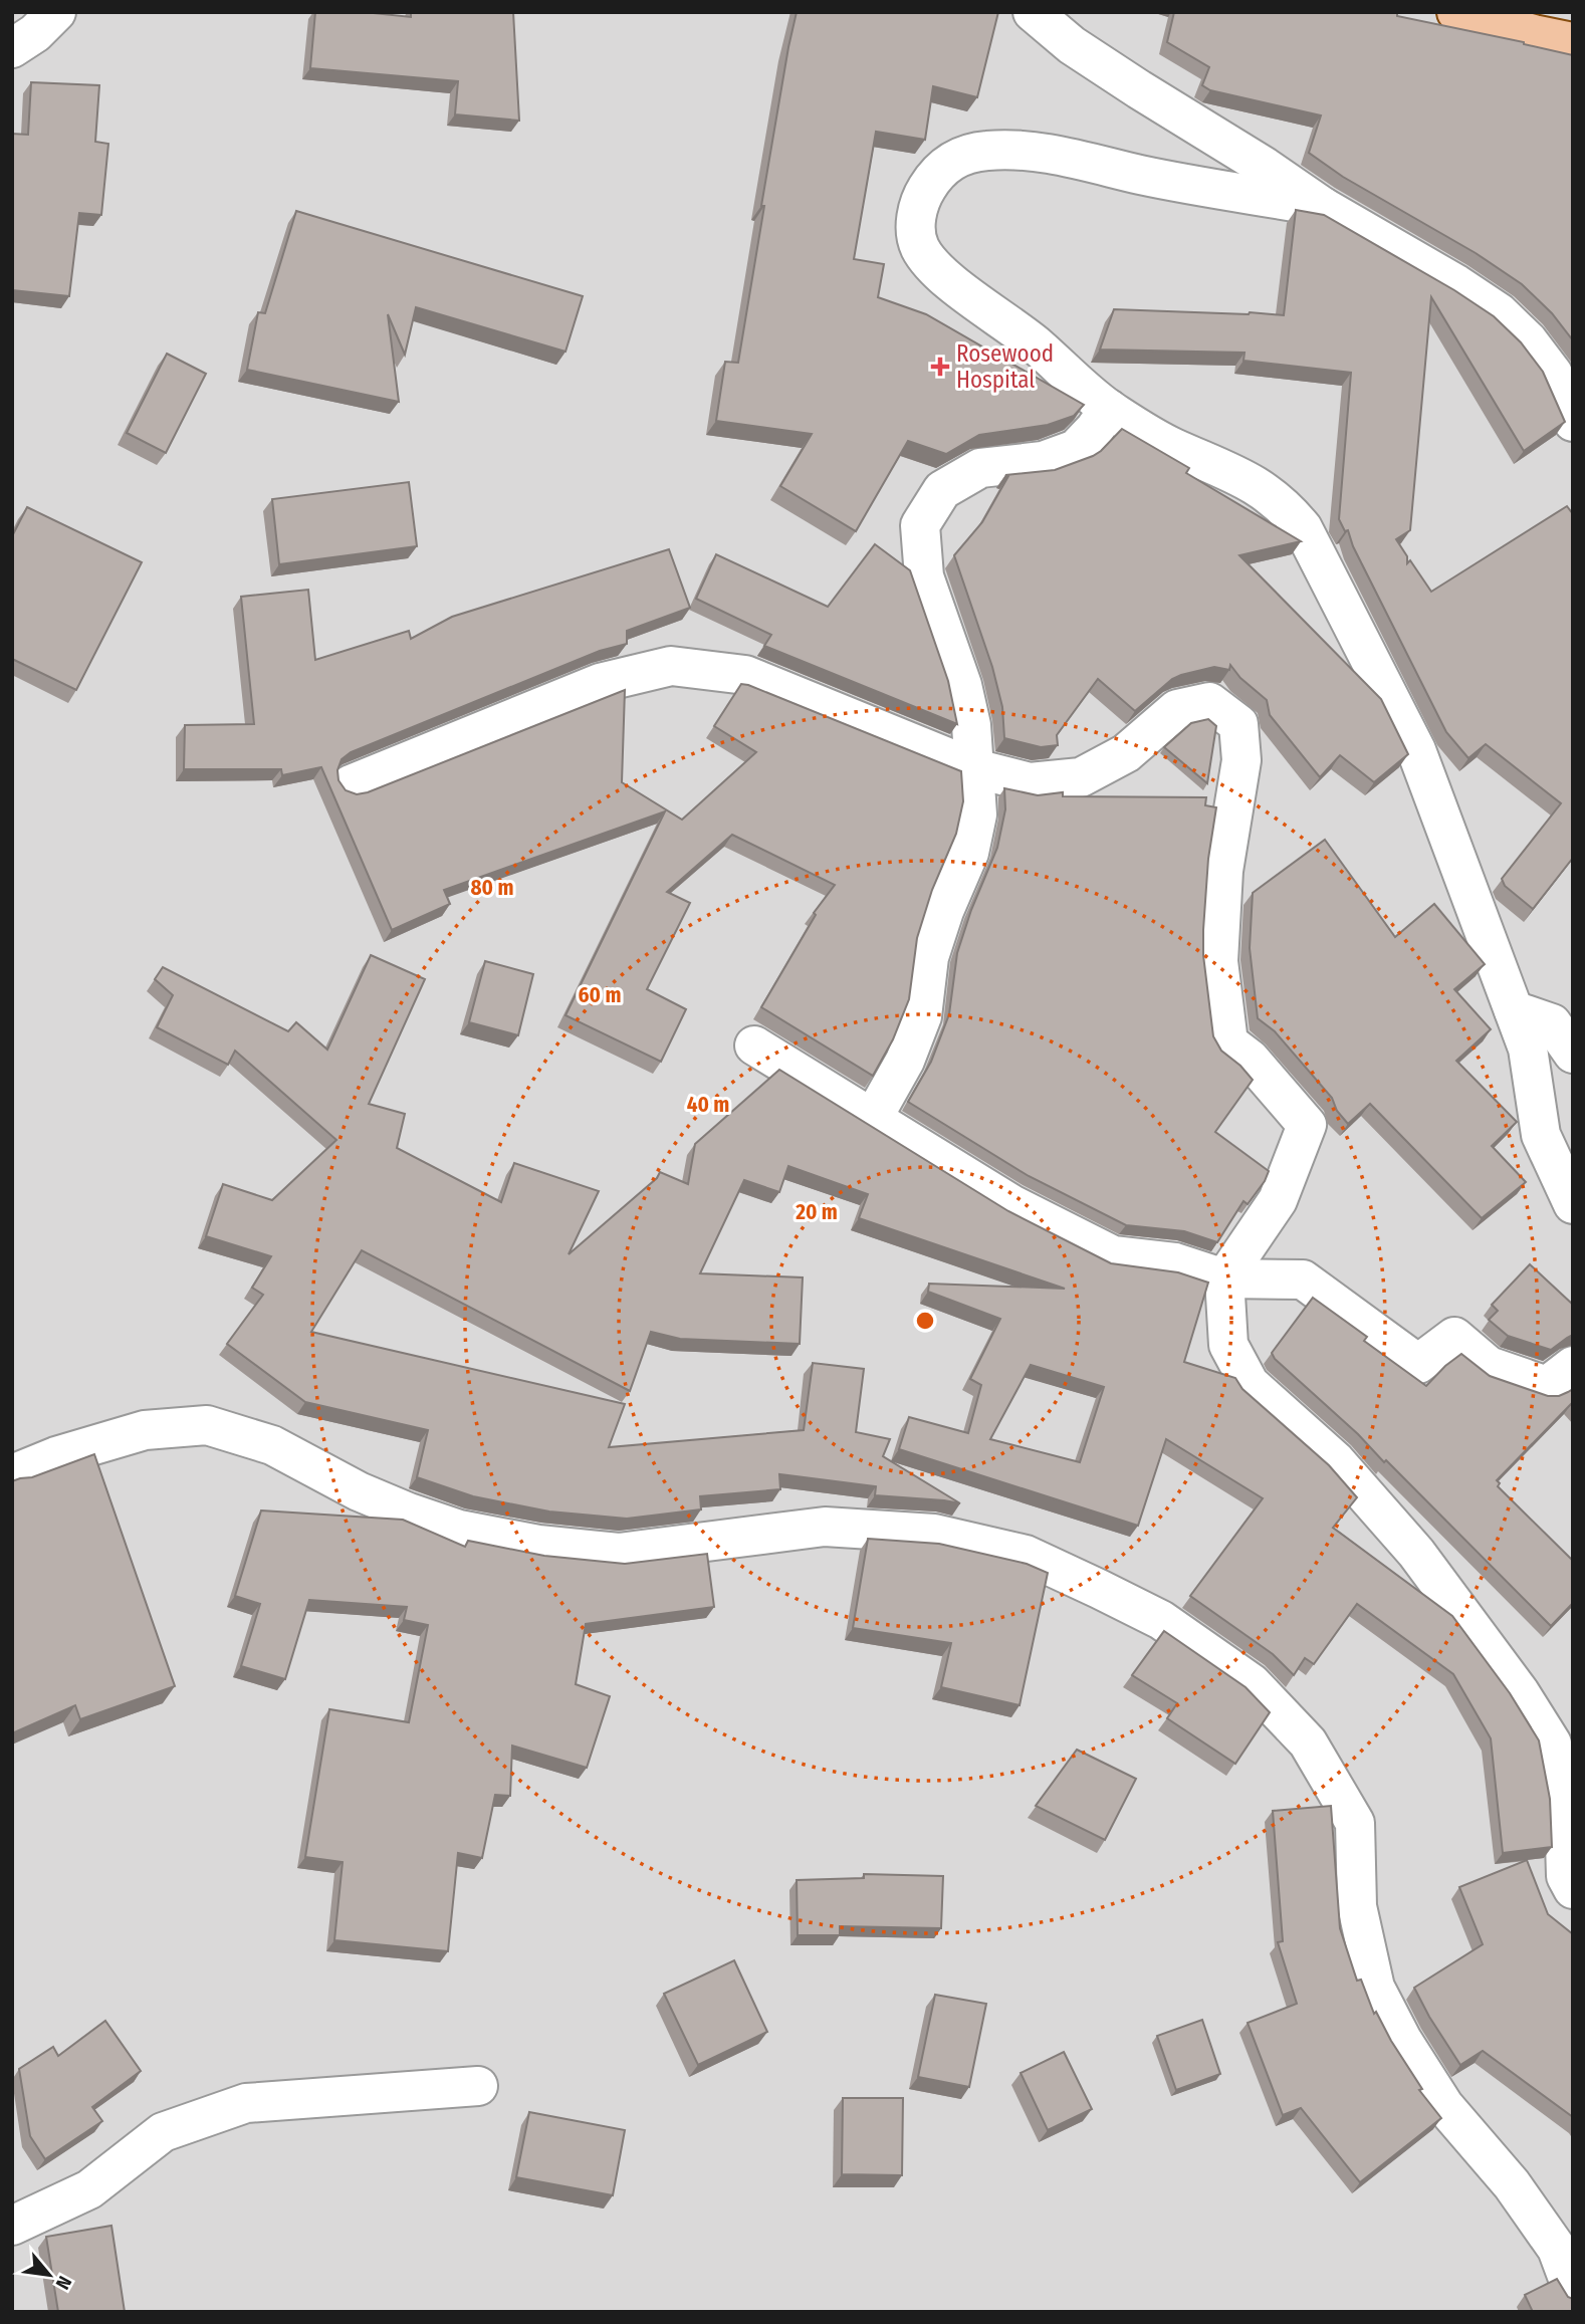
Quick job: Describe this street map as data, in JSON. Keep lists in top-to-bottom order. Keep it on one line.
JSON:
{"places":{"health":["Rosewood Hospital"]},"north":"bottom right","rings":["80 m","60 m","40 m","20 m"]}
